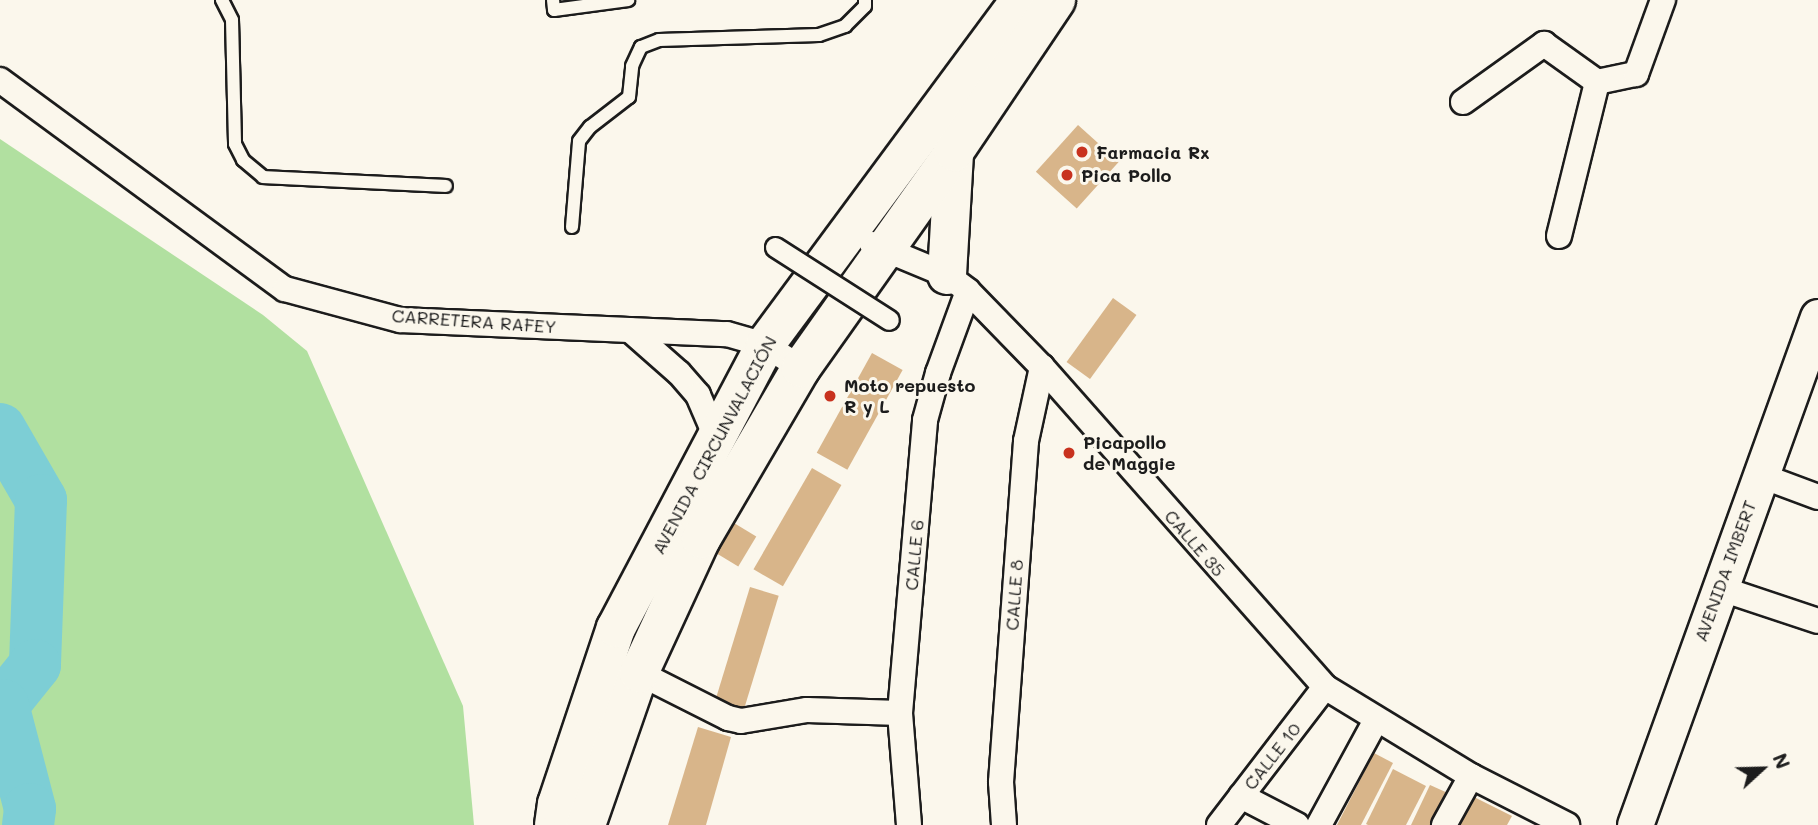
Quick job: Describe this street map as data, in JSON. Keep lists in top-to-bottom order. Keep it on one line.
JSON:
{"streets":{"main road":["AVENIDA CIRCUNVALACIÓN","AVENIDA IMBERT"],"street":["CARRETERA RAFEY","CALLE 35","CALLE 6","CALLE 8","CALLE 10"]},"crossings":[["CARRETERA RAFEY","AVENIDA CIRCUNVALACIÓN"],["AVENIDA CIRCUNVALACIÓN","CALLE 35"],["CALLE 35","CALLE 6"],["CALLE 35","CALLE 8"],["CALLE 35","CALLE 10"]],"places":["Farmacia Rx","Pica Pollo","Moto repuesto R y L","Picapollo de Maggie"],"north":"right"}
